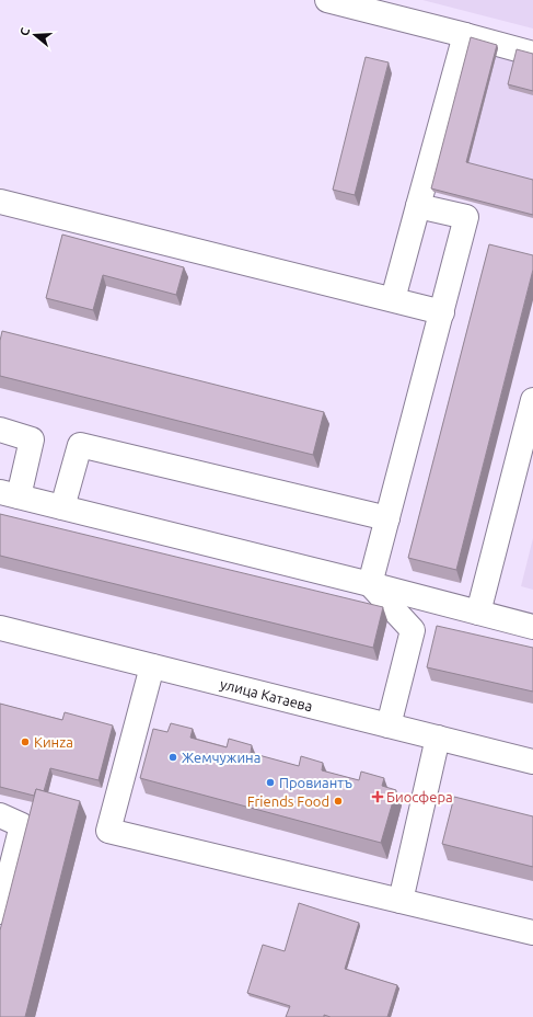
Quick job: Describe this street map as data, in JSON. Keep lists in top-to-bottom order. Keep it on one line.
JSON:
{"streets":{"street":["улица Катаева"]},"places":{"other":["Кинzа","Жемчужина","Провиантъ","Friends Food"],"health":["Биосфера"]},"north":"left"}
